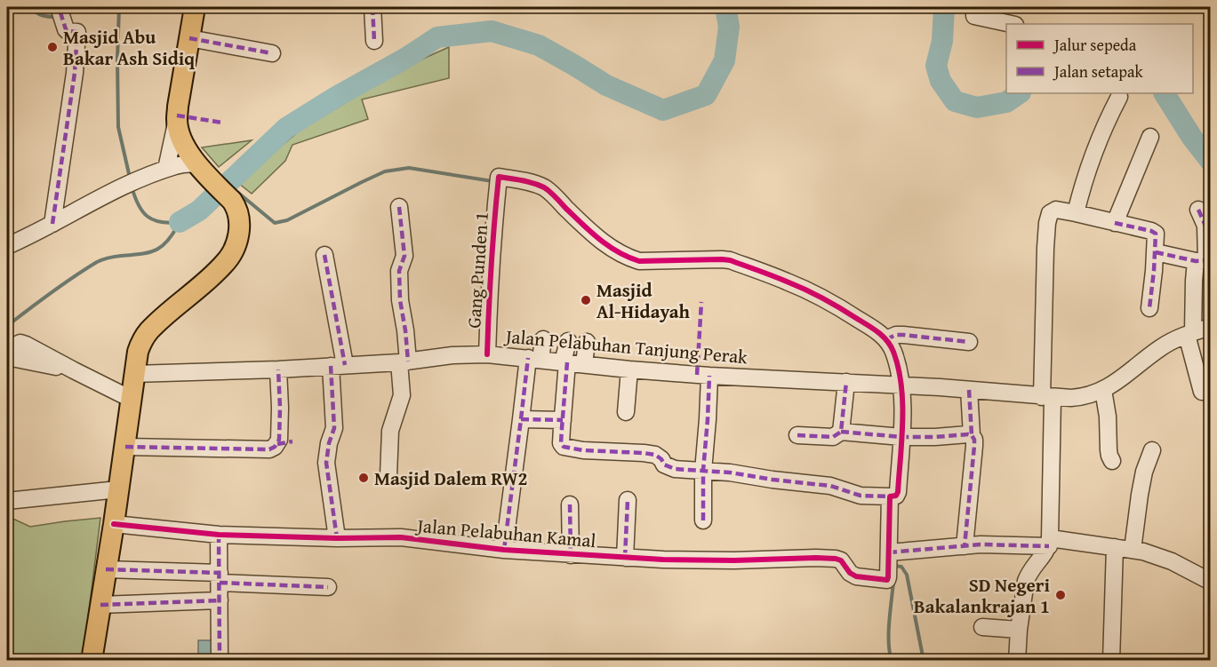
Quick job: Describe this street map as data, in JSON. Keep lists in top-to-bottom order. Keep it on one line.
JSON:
{"streets":{"street":["Gang Punden 1","Jalan Pelabuhan Tanjung Perak","Jalan Pelabuhan Kamal"]},"crossings":[["Gang Punden 1","Jalan Pelabuhan Tanjung Perak"]],"places":["Masjid Abu Bakar Ash Sidiq","Masjid Al-Hidayah","Masjid Dalem RW2","SD Negeri Bakalankrajan 1"],"legend":["Jalur sepeda","Jalan setapak"]}
